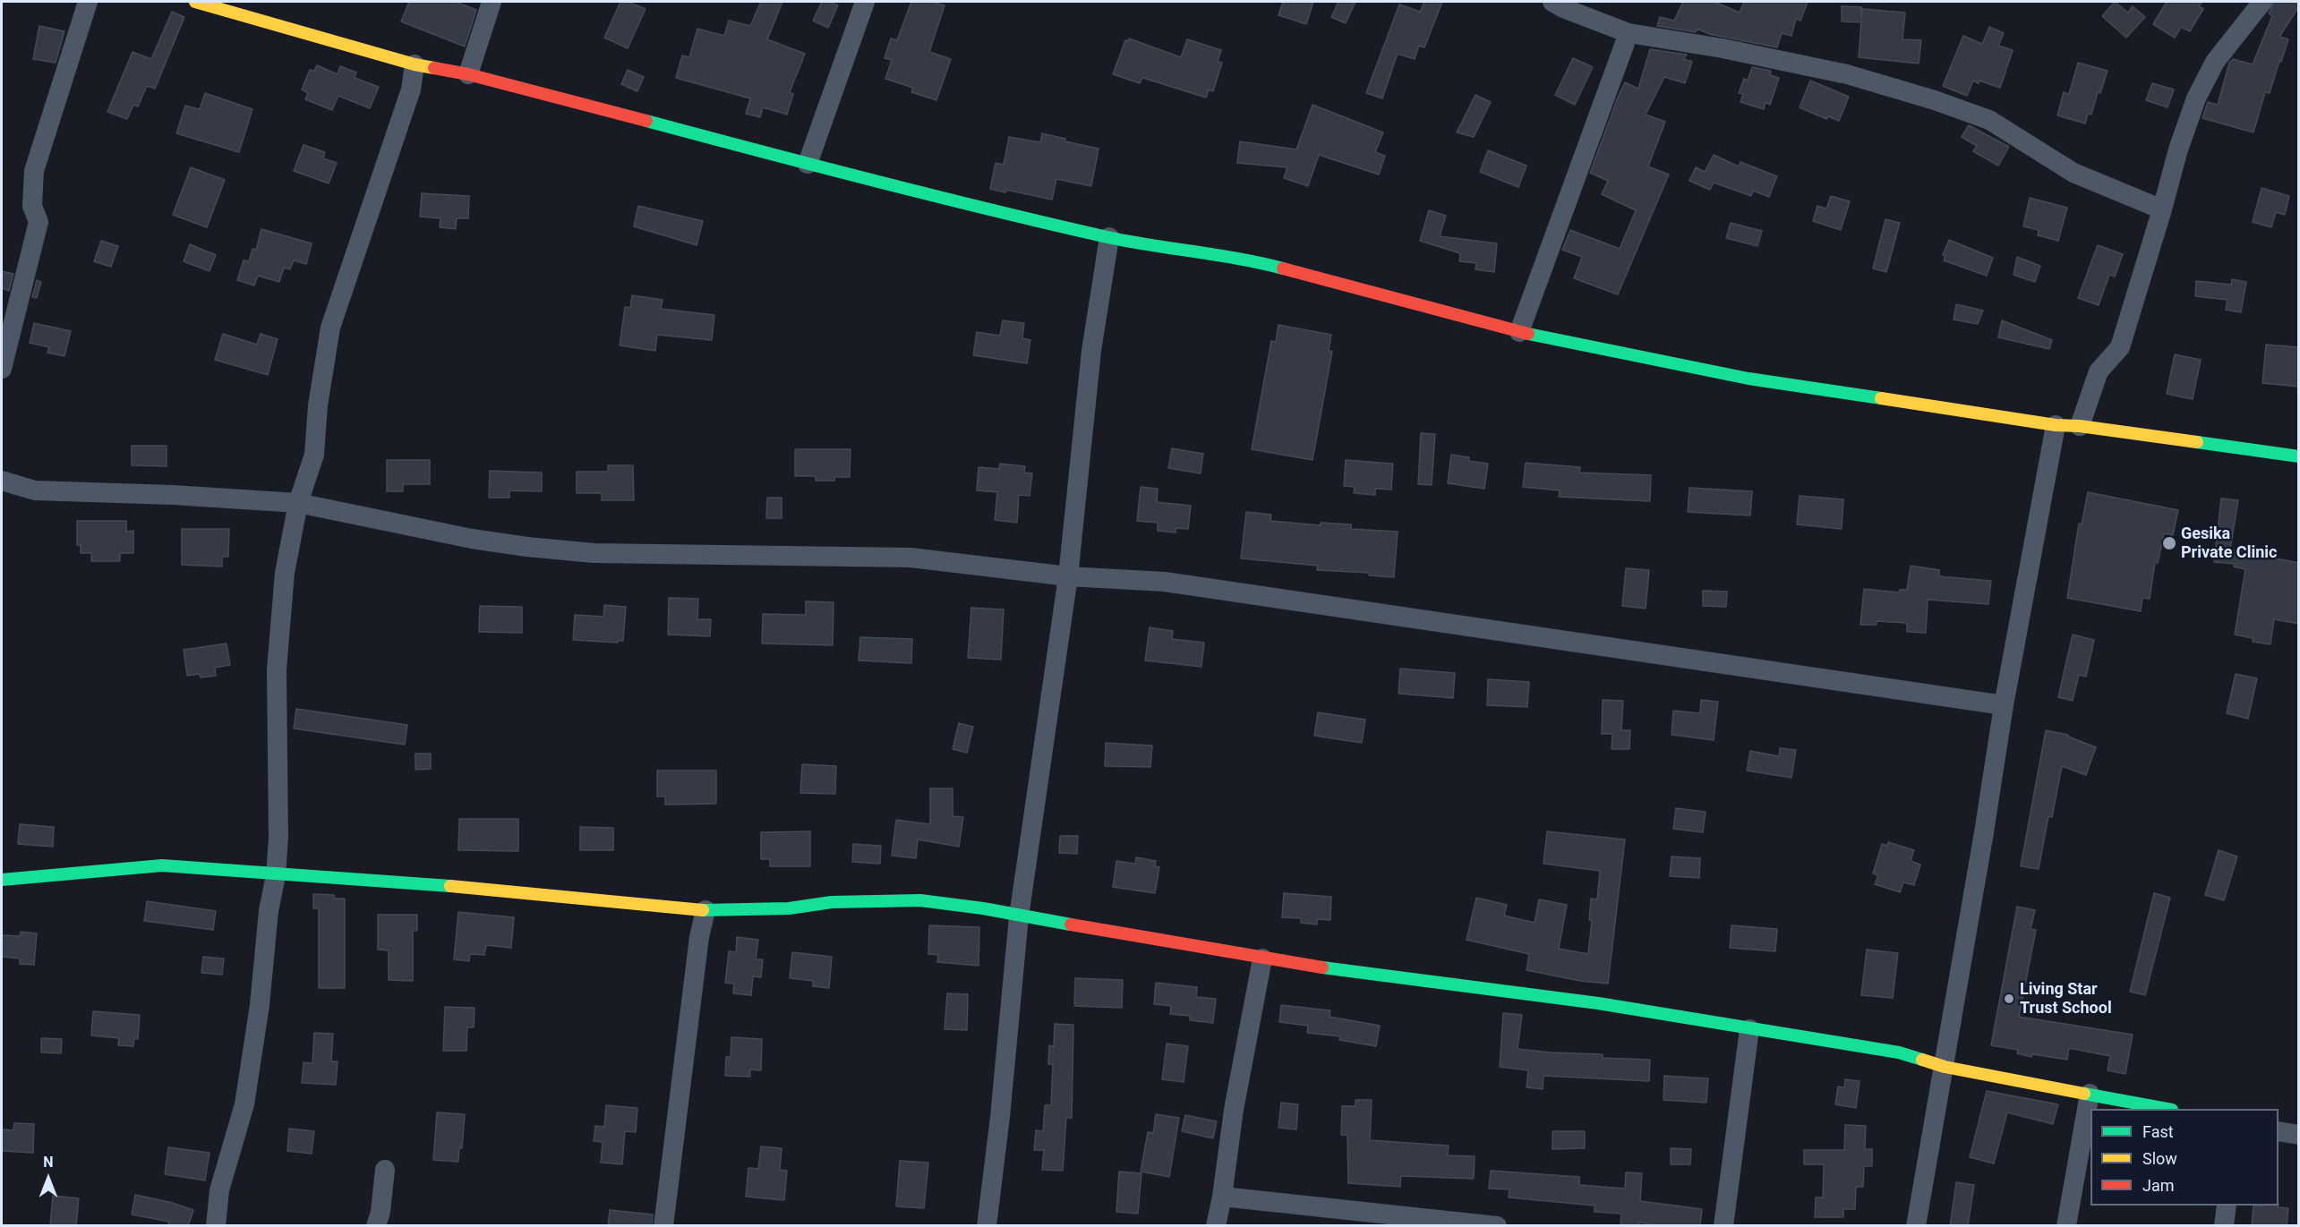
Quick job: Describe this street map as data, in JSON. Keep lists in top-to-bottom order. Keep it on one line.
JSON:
{"places":["Gesika Private Clinic","Living Star Trust School"],"legend":["Fast","Slow","Jam"],"north":"top"}
